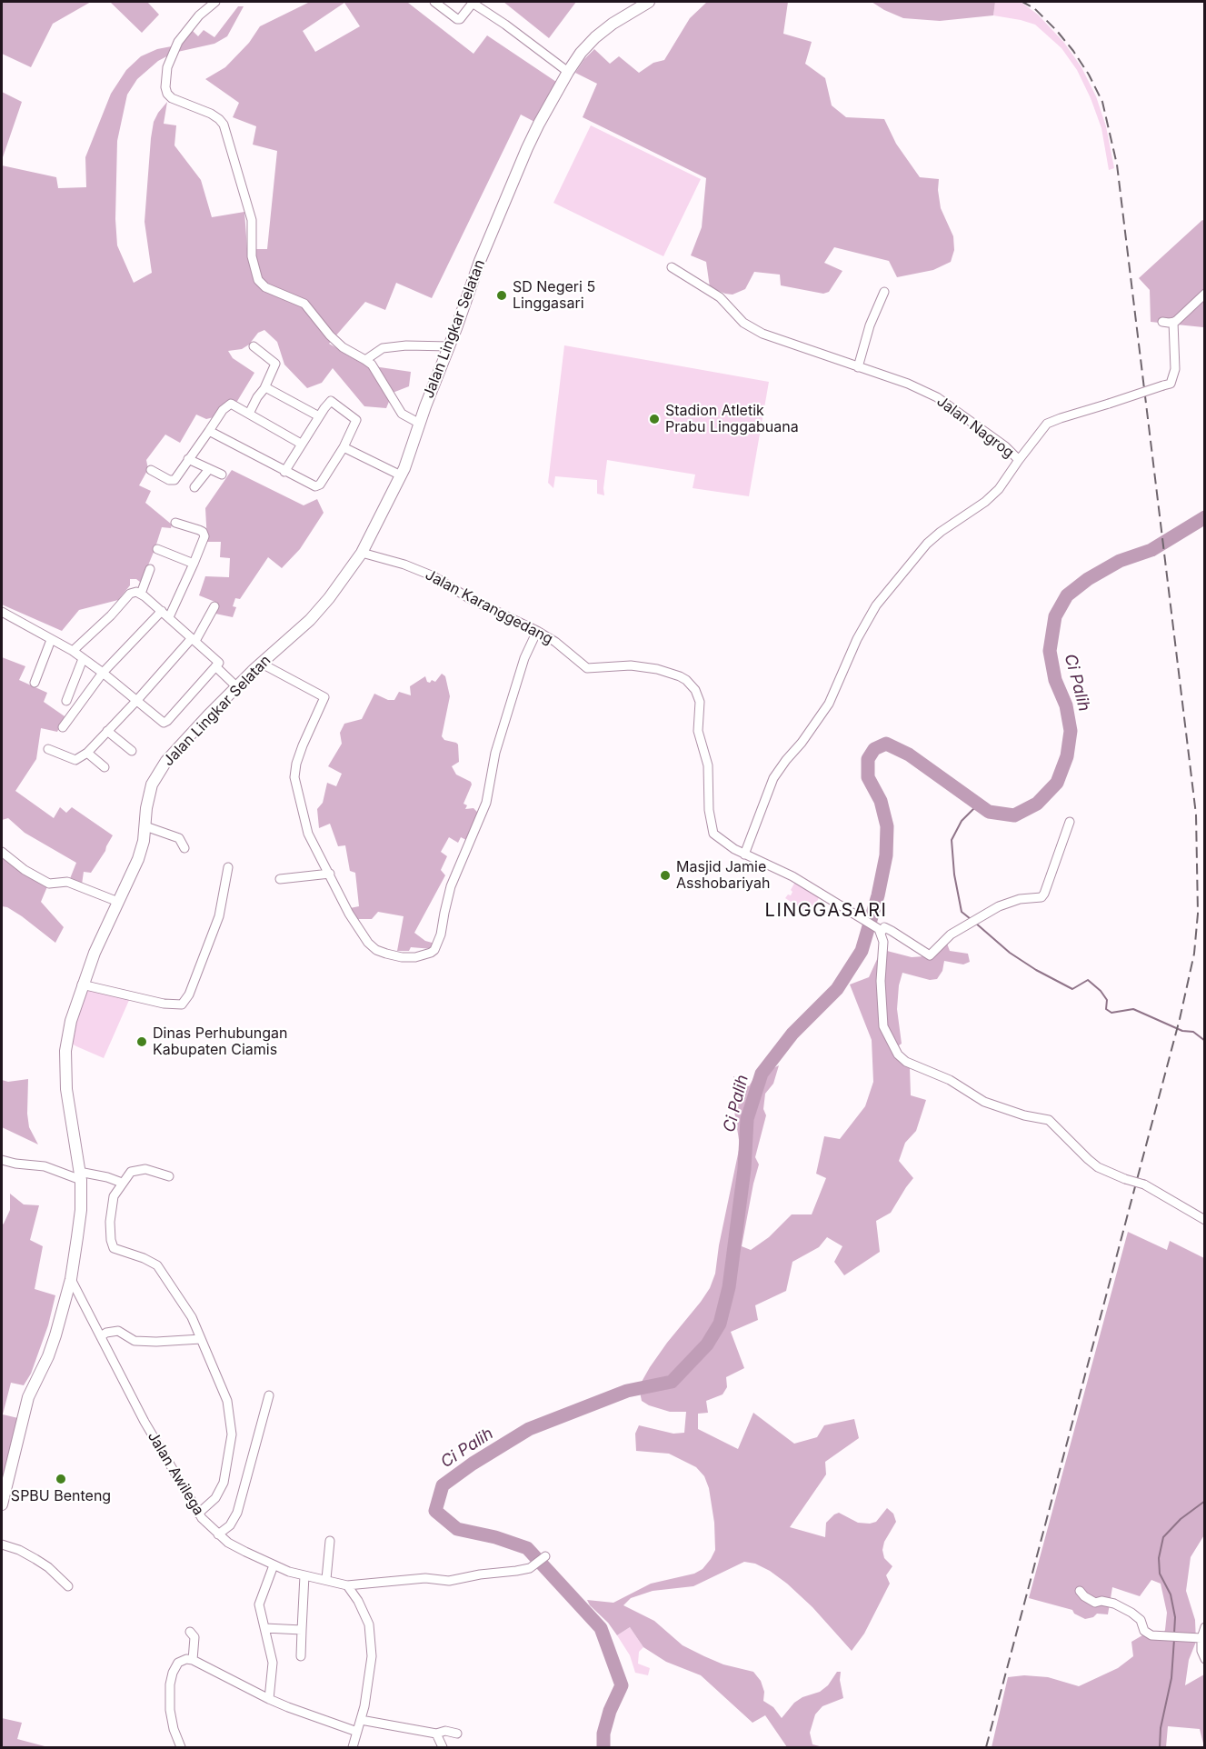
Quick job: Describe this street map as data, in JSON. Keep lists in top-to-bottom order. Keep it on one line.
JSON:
{"streets":{"street":["Jalan Lingkar Selatan","Jalan Nagrog","Jalan Karanggedang","Jalan Awilega"]},"crossings":[["Jalan Lingkar Selatan","Jalan Karanggedang"],["Jalan Lingkar Selatan","Jalan Awilega"],["Jalan Nagrog","Jalan Karanggedang"]],"districts":["LINGGASARI"],"water":["Ci Palih"],"places":["SD Negeri 5 Linggasari","Stadion Atletik Prabu Linggabuana","Masjid Jamie Asshobariyah","Dinas Perhubungan Kabupaten Ciamis","SPBU Benteng"]}
